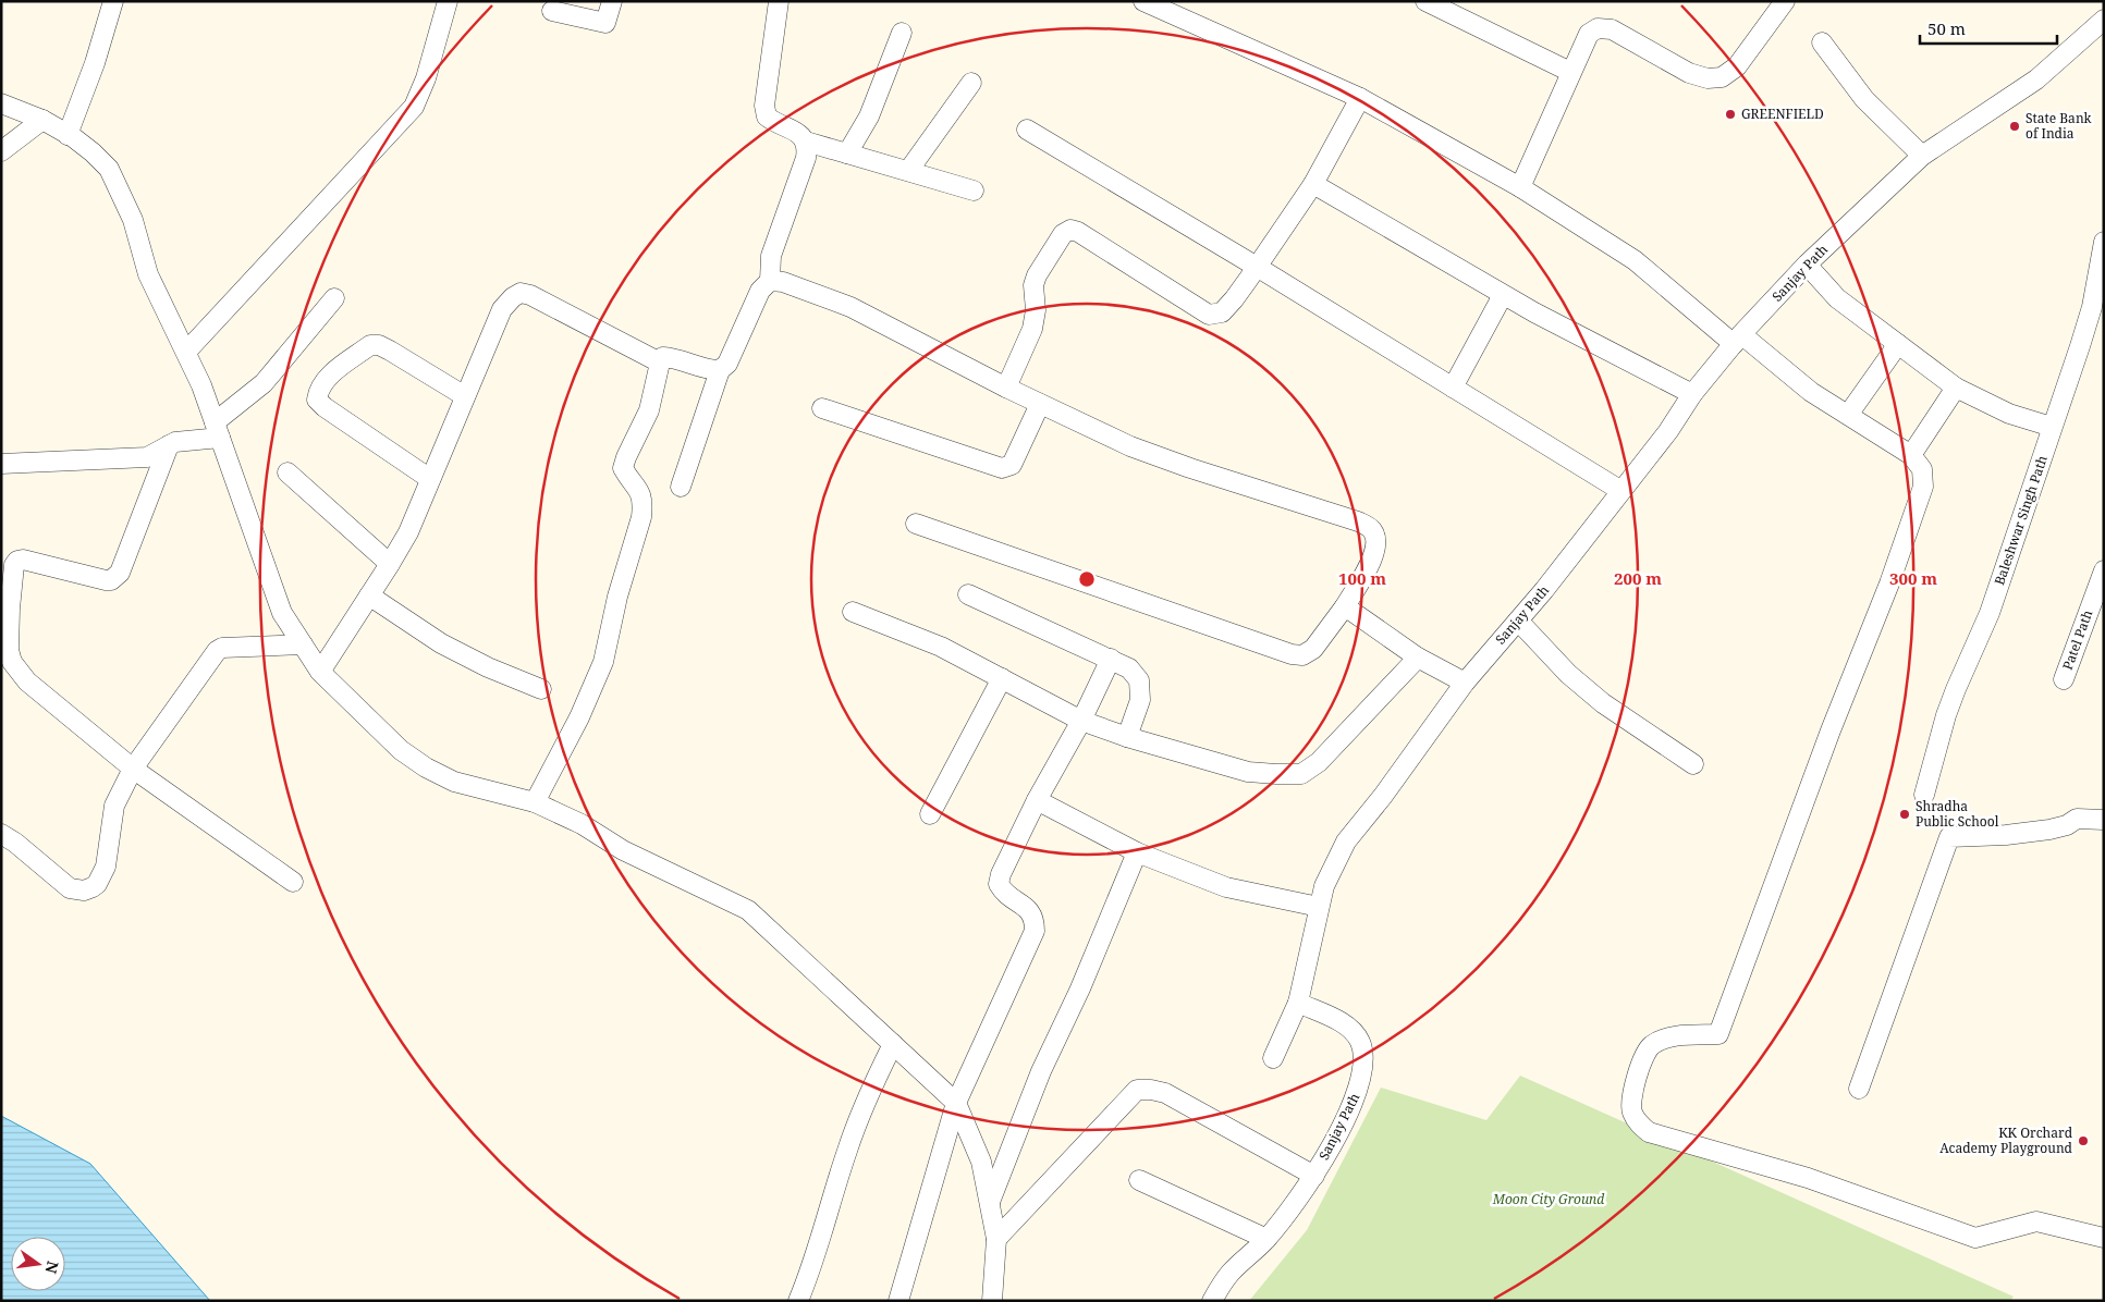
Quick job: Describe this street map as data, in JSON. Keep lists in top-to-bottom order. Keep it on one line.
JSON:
{"streets":{"street":["Sanjay Path","Baleshwar Singh Path","Patel Path"]},"parks":["Moon City Ground"],"places":["GREENFIELD","State Bank of India","Shradha Public School","KK Orchard Academy Playground"],"scale_bar":"50 m","north":"right","rings":["100 m","200 m","300 m"]}
